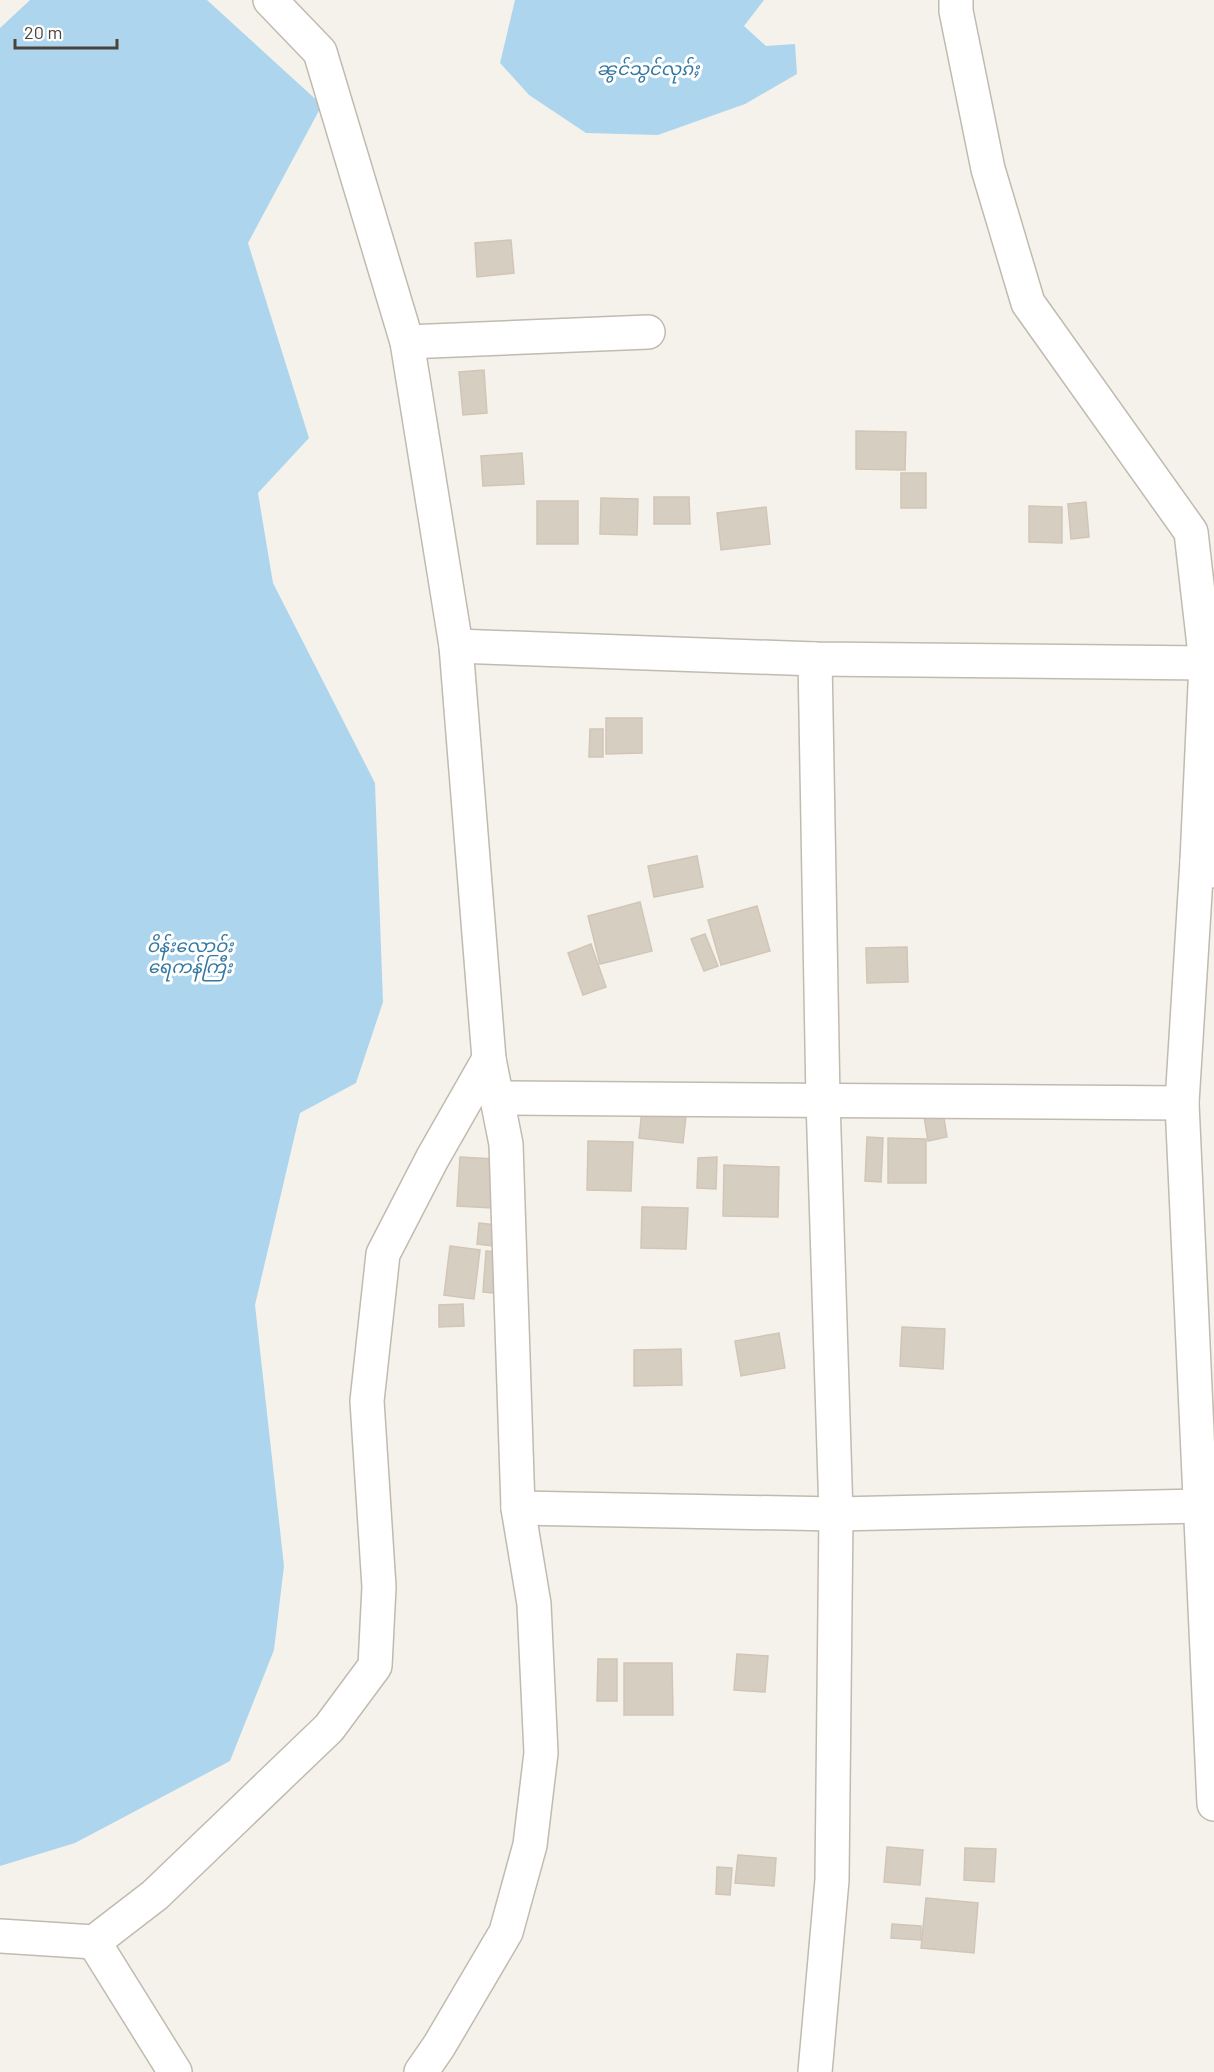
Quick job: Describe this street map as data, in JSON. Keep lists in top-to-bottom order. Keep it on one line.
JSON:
{"water":["ၼွင်သွင်လုၵ်ႈ","ဝိန်းလောဝ်း ရေကန်ကြီး"],"scale_bar":"20 m"}
